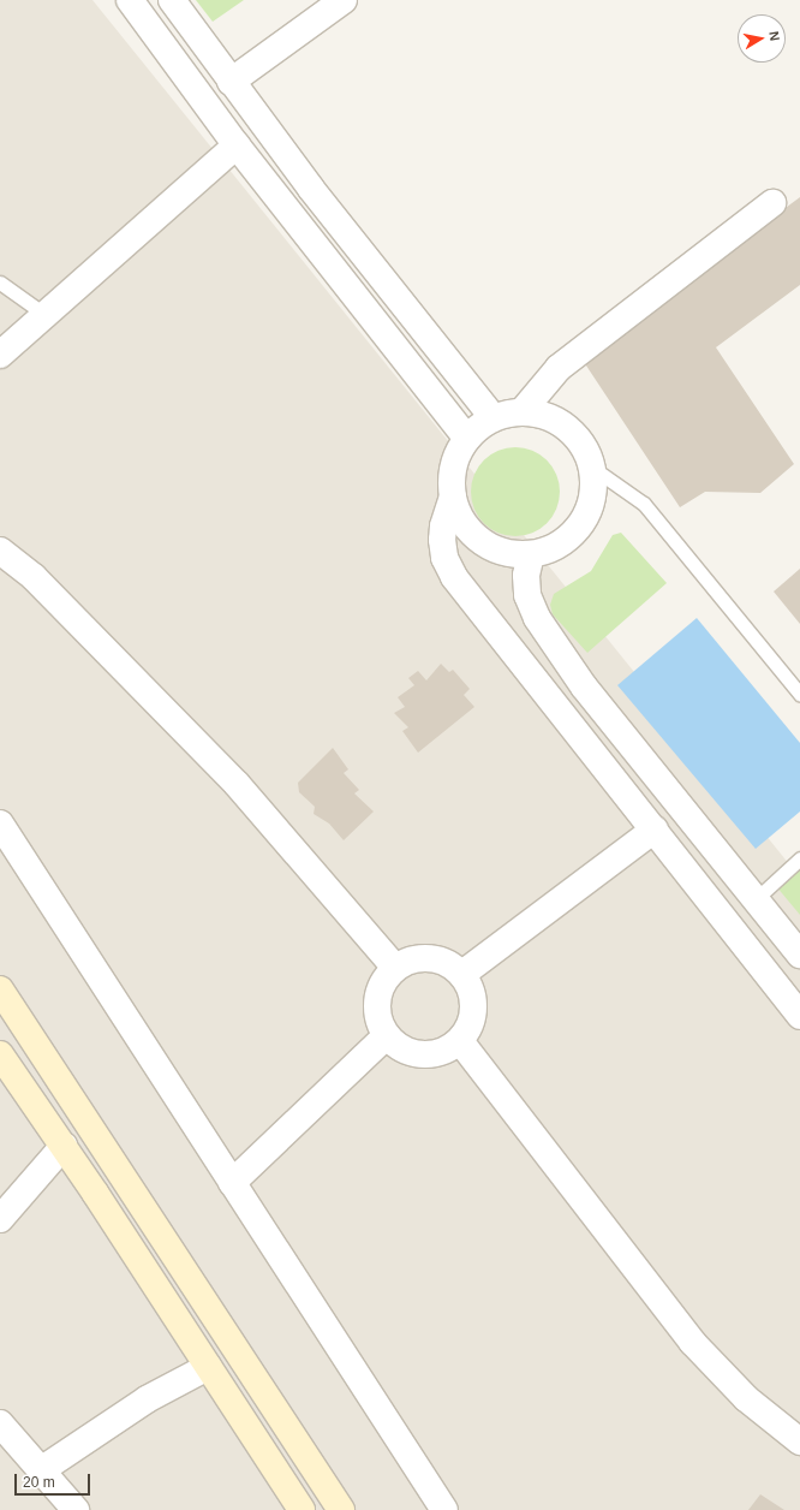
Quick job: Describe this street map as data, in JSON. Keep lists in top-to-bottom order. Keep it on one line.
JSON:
{"scale_bar":"20 m","north":"right"}
